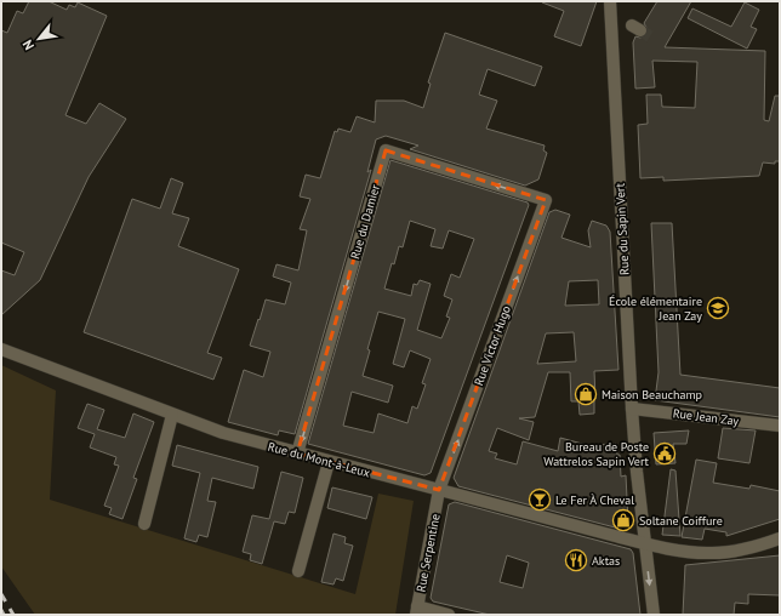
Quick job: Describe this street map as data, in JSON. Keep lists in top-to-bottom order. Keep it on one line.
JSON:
{"streets":{"street":["Rue du Damier","Rue du Sapin Vert","Rue Victor Hugo","Rue Jean Zay","Rue du Mont-à-Leux","Rue Serpentine"]},"crossings":[["Rue du Damier","Rue Victor Hugo"],["Rue du Damier","Rue du Mont-à-Leux"],["Rue du Sapin Vert","Rue Jean Zay"],["Rue du Sapin Vert","Rue du Mont-à-Leux"],["Rue Victor Hugo","Rue du Mont-à-Leux"],["Rue Victor Hugo","Rue Serpentine"],["Rue du Mont-à-Leux","Rue Serpentine"]],"one_way":["Rue Victor Hugo"],"places":{"school or university":["École élémentaire Jean Zay"],"shop":["Maison Beauchamp","Soltane Coiffure"],"public building":["Bureau de Poste Wattrelos Sapin Vert"],"bar":["Le Fer À Cheval"],"restaurant":["Aktas"]},"north":"bottom left"}
